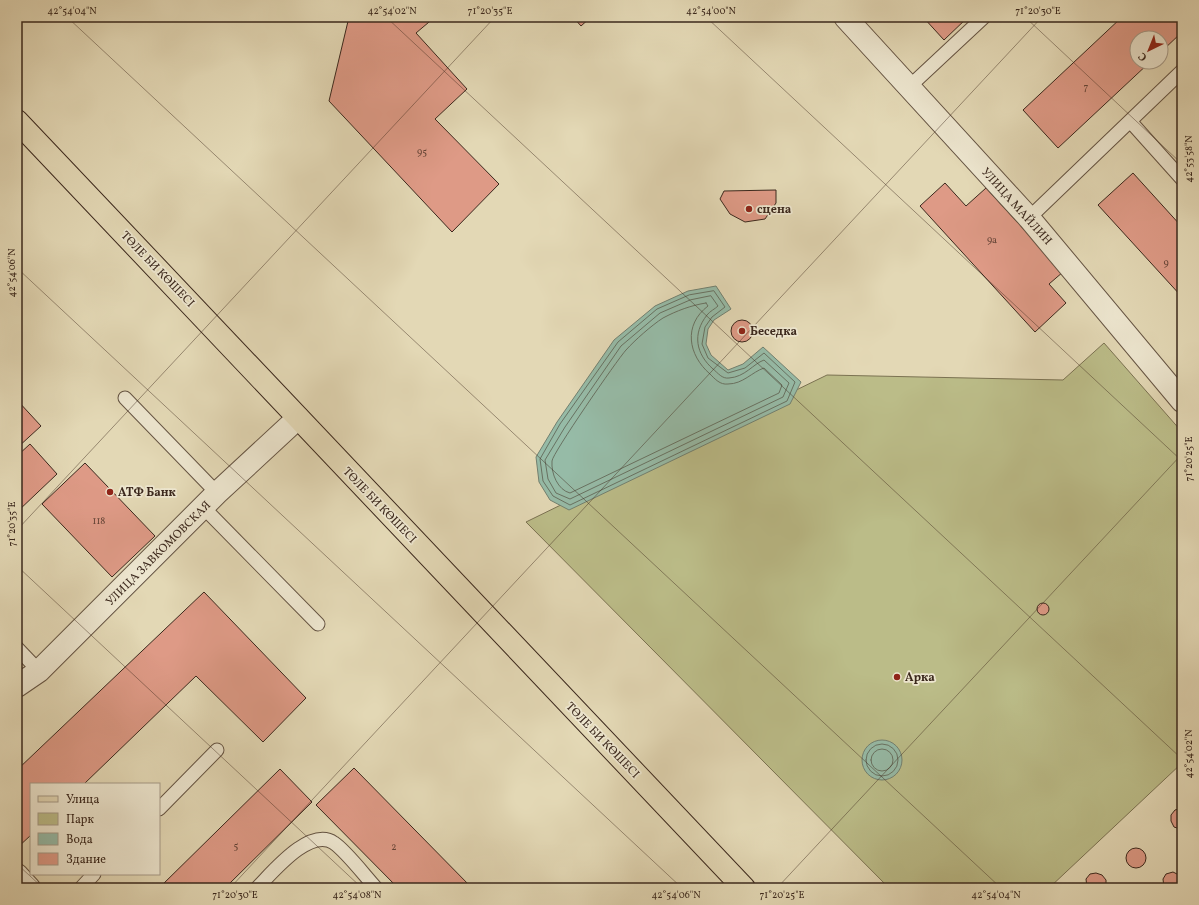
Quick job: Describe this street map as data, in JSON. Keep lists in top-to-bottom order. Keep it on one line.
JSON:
{"streets":{"main road":["ТӨЛЕ БИ КӨШЕСІ"],"street":["УЛИЦА МАЙЛИН","УЛИЦА ЗАВКОМОВСКАЯ"]},"crossings":[["ТӨЛЕ БИ КӨШЕСІ","УЛИЦА ЗАВКОМОВСКАЯ"]],"places":["сцена","Беседка","АТФ Банк","Арка"],"house_numbers":["7","95","9а","9","118","5","2"],"legend":["Улица","Парк","Вода","Здание"],"north":"bottom left","coordinates":["42°54'04\"N","42°54'02\"N","71°20'35\"E","42°54'00\"N","71°20'30\"E","42°53'58\"N","42°54'06\"N","71°20'25\"E","42°54'08\"N"]}
